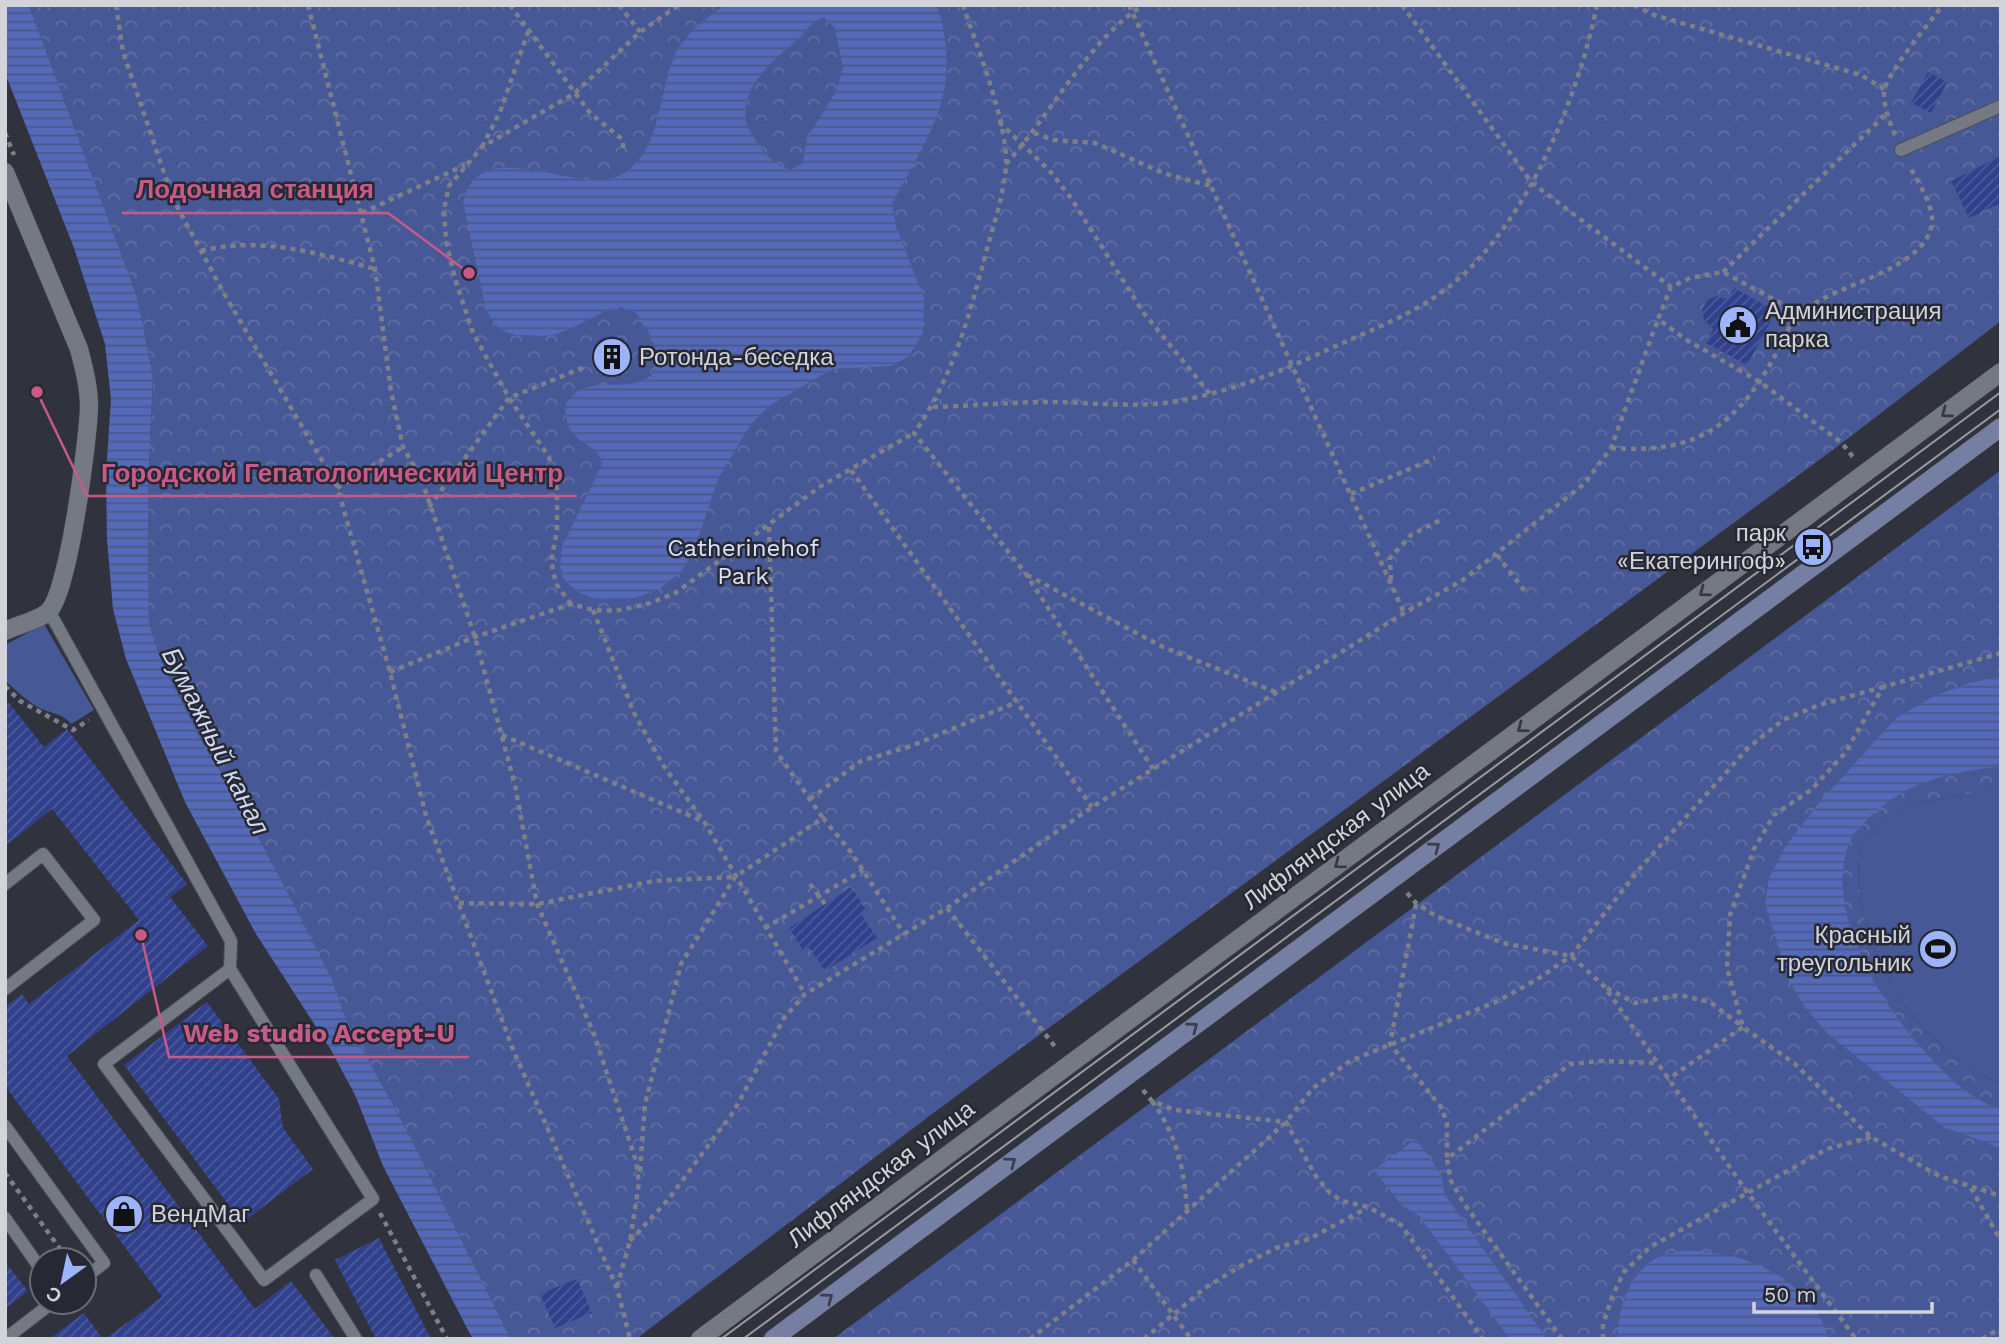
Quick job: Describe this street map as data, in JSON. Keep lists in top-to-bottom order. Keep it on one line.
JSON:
{"streets":{"street":["Лифляндская улица"]},"one_way":["Лифляндская улица"],"water":["Бумажный канал"],"parks":["Catherinehof Park"],"places":{"other":["Лодочная станция","Городской Гепатологический Центр","Web studio Accept-U"],"public building":["Администрация парка"],"building":["Ротонда-беседка"],"bus stop":["парк «Екатерингоф»"],"sports":["Красный треугольник"],"shop":["ВендМаг"]},"scale_bar":"50 m","north":"bottom left"}
